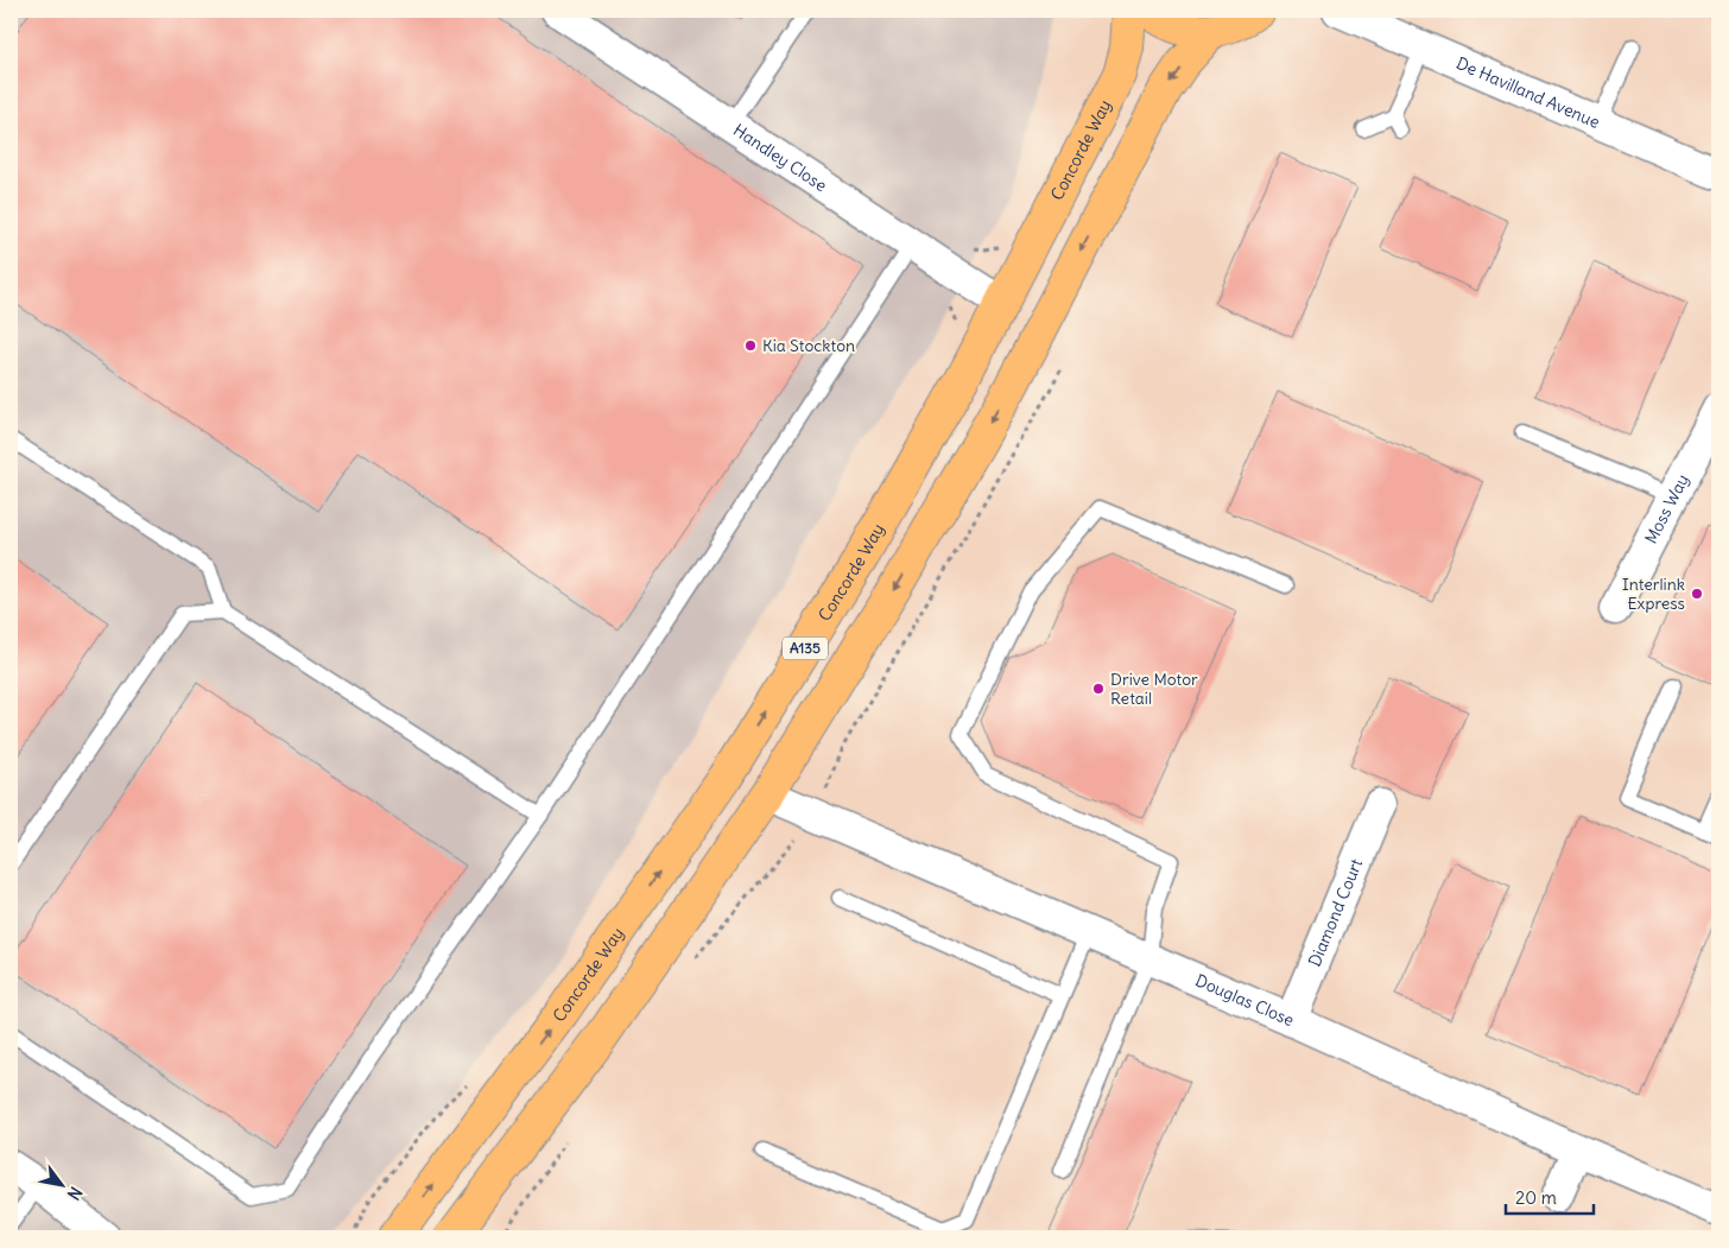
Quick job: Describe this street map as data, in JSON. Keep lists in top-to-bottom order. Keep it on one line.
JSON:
{"streets":{"main road":["Concorde Way","A135"],"street":["De Havilland Avenue","Handley Close","Moss Way","Diamond Court","Douglas Close"]},"crossings":[["Concorde Way","Handley Close"],["A135","Douglas Close"],["Diamond Court","Douglas Close"]],"places":["Kia Stockton","Interlink Express","Drive Motor Retail"],"scale_bar":"20 m","north":"bottom right"}
